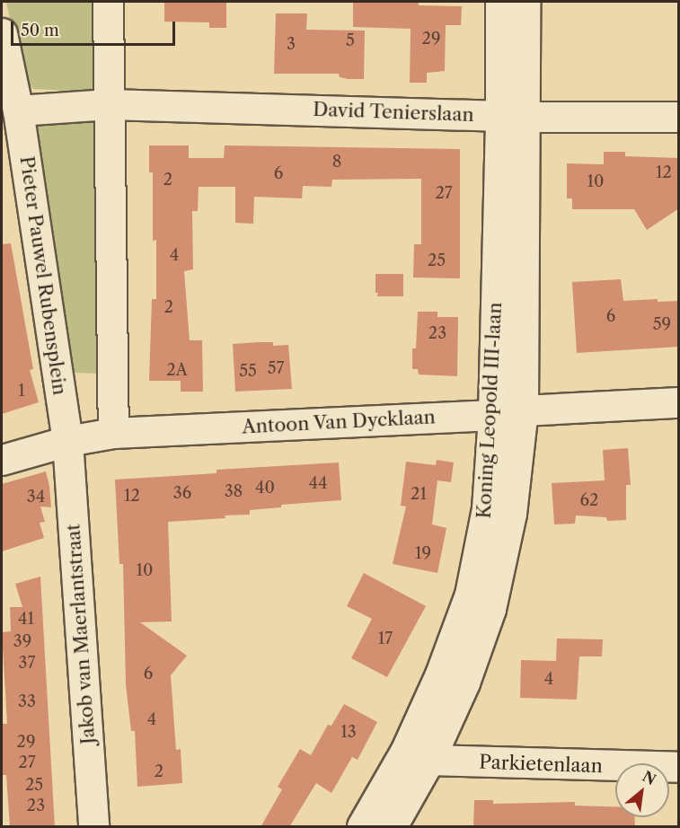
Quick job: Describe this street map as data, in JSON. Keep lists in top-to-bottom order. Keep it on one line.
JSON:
{"streets":{"street":["David Tenierslaan","Pieter Pauwel Rubensplein","Koning Leopold III-laan","Antoon Van Dycklaan","Jakob van Maerlantstraat","Parkietenlaan"]},"crossings":[["David Tenierslaan","Koning Leopold III-laan"],["Pieter Pauwel Rubensplein","Antoon Van Dycklaan"],["Pieter Pauwel Rubensplein","Jakob van Maerlantstraat"],["Koning Leopold III-laan","Antoon Van Dycklaan"],["Koning Leopold III-laan","Parkietenlaan"],["Antoon Van Dycklaan","Jakob van Maerlantstraat"]],"house_numbers":["29","5","3","8","12","6","2","10","27","4","25","2","6","59","23","57","2A","55","1","44","40","38","36","21","12","34","62","19","10","41","17","39","37","6","4","33","4","13","29","27","2","25","23"],"scale_bar":"50 m","north":"top right"}
